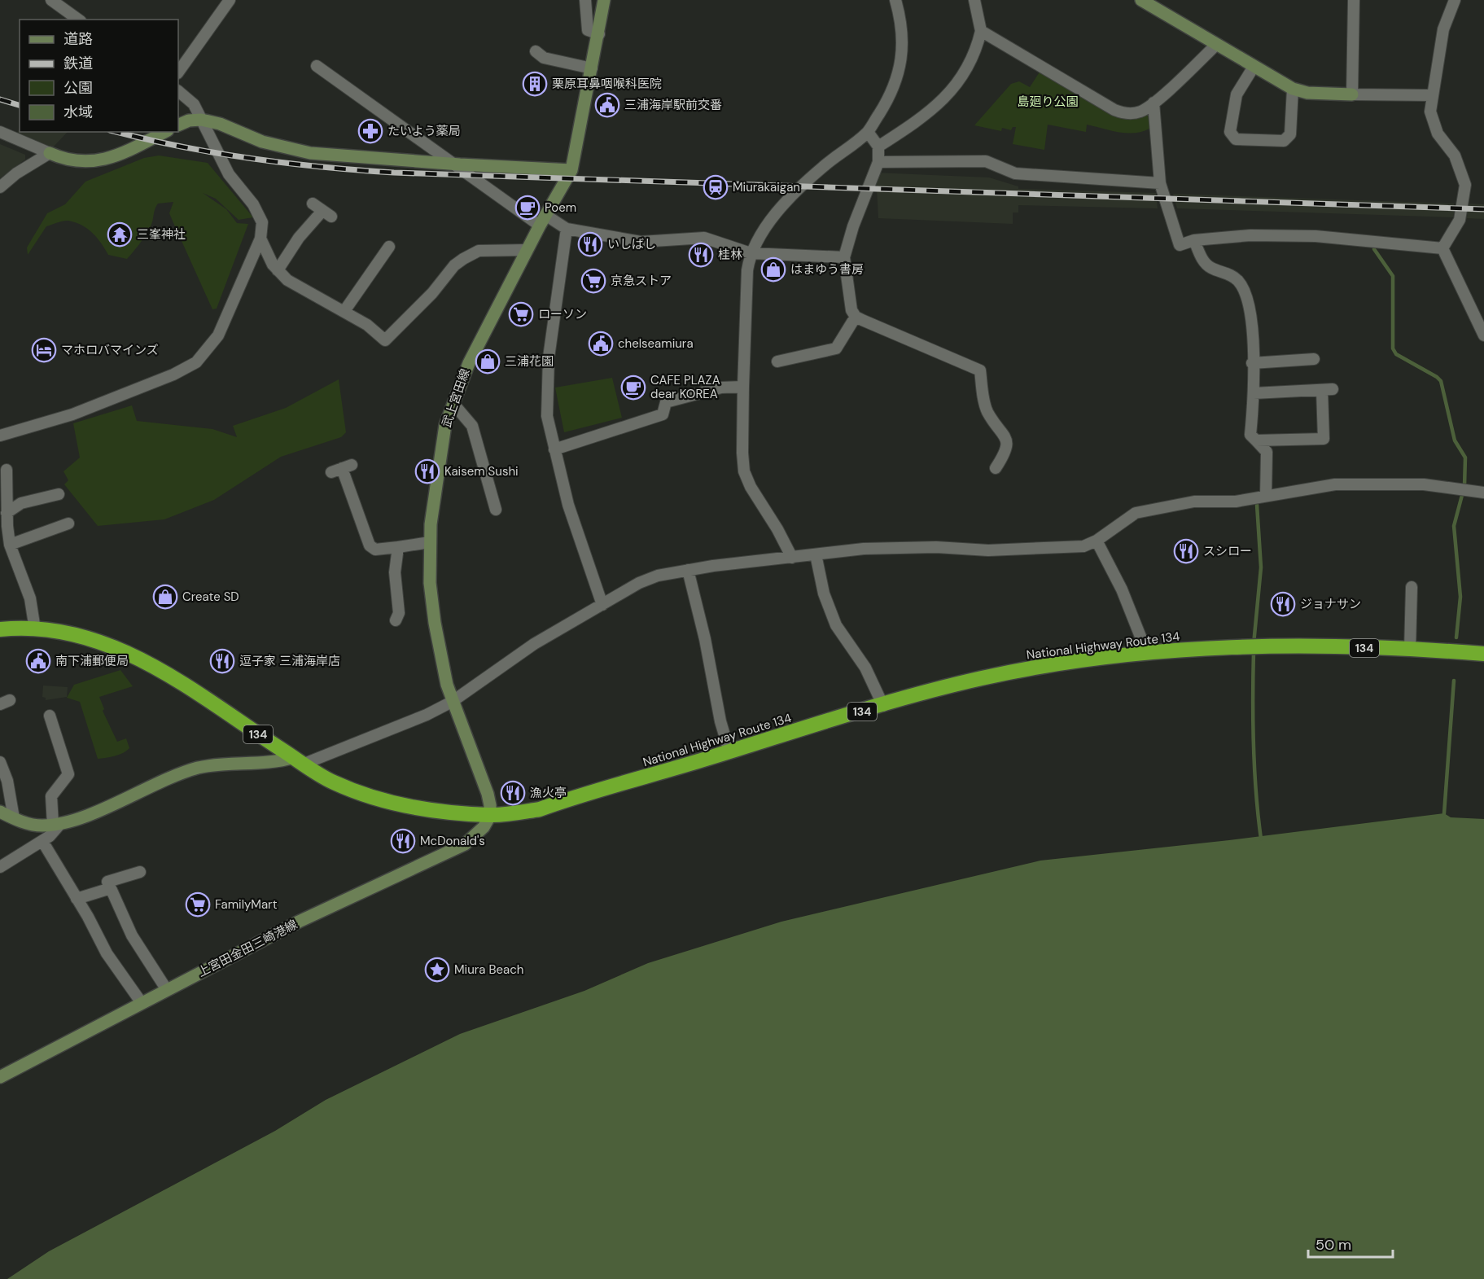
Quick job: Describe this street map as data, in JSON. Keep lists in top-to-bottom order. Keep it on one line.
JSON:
{"streets":{"highway":["National Highway Route 134","134"],"main road":["武上宮田線","上宮田金田三崎港線"]},"crossings":[["武上宮田線","National Highway Route 134"],["武上宮田線","上宮田金田三崎港線"],["National Highway Route 134","上宮田金田三崎港線"]],"parks":["島廻り公園"],"places":{"building":["栗原耳鼻咽喉科医院"],"public building":["三浦海岸駅前交番","chelseamiura","南下浦郵便局"],"pharmacy":["たいよう薬局"],"station":["Miurakaigan"],"cafe":["Poem","CAFE PLAZA dear KOREA"],"temple":["三峯神社"],"restaurant":["いしばし","桂林","Kaisem Sushi","スシロー","ジョナサン","逗子家 三浦海岸店","漁火亭","McDonald's"],"shop":["はまゆう書房","三浦花園","Create SD"],"supermarket":["京急ストア","ローソン","FamilyMart"],"hotel":["マホロバマインズ"],"place":["Miura Beach"]},"legend":["道路","鉄道","公園","水域"],"scale_bar":"50 m"}
